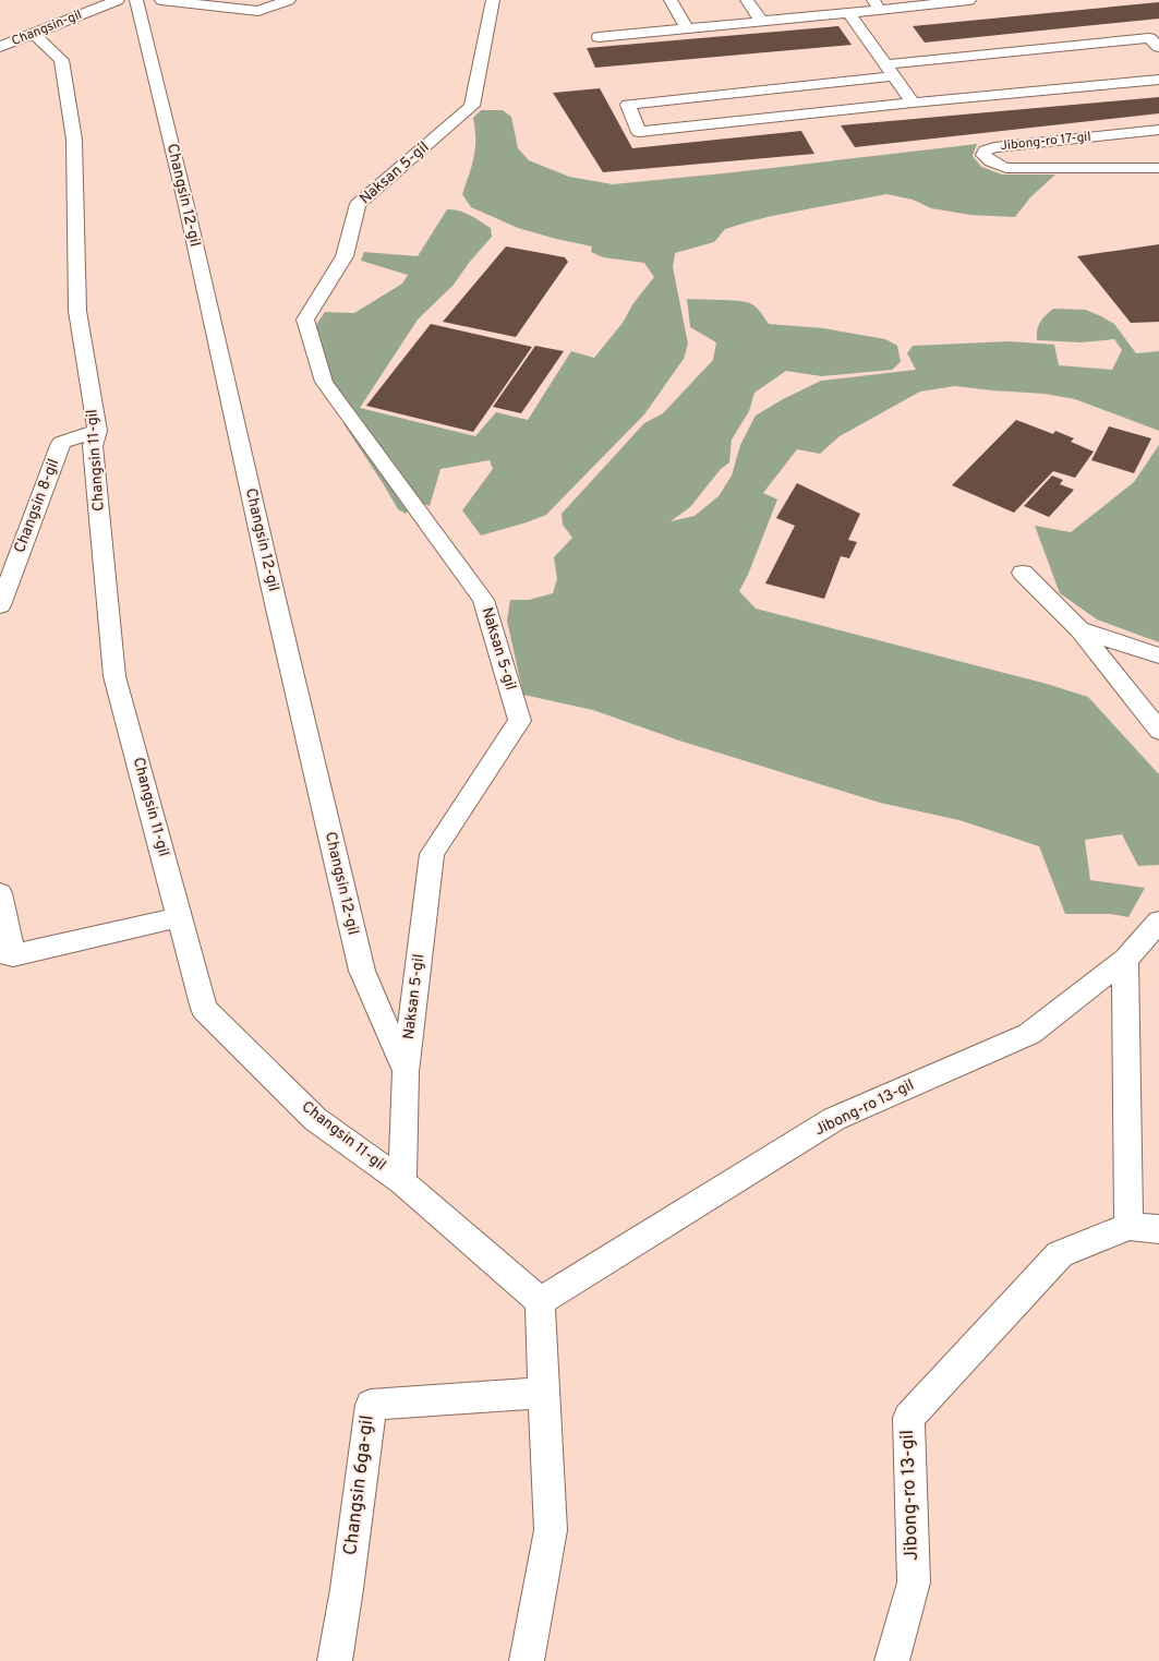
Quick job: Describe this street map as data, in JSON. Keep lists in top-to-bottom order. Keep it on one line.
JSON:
{"streets":{"street":["Changsin-gil","Jibong-ro 17-gil","Naksan 5-gil","Changsin 12-gil","Changsin 11-gil","Changsin 8-gil","Jibong-ro 13-gil","Changsin 6ga-gil"]},"crossings":[["Changsin-gil","Changsin 11-gil"],["Naksan 5-gil","Changsin 12-gil"],["Naksan 5-gil","Changsin 11-gil"],["Changsin 11-gil","Changsin 8-gil"]]}
